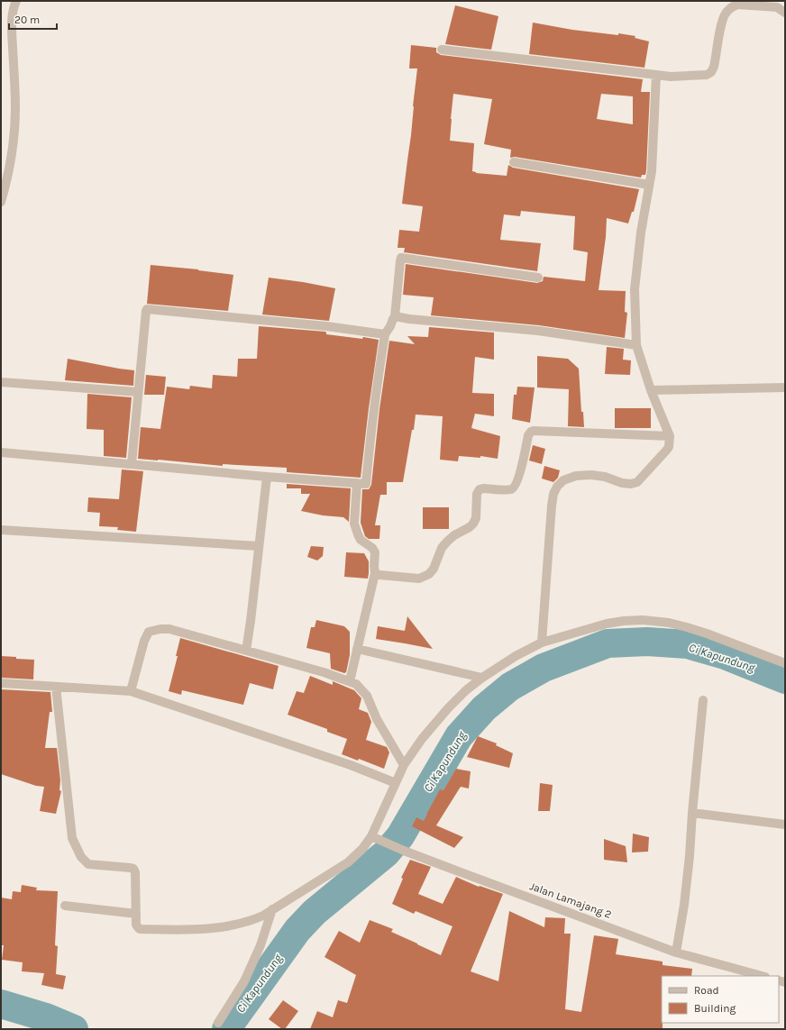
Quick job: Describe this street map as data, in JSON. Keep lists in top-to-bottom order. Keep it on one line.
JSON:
{"streets":{"street":["Jalan Lamajang 2"]},"water":["Ci Kapundung"],"legend":["Road","Building"],"scale_bar":"20 m"}
